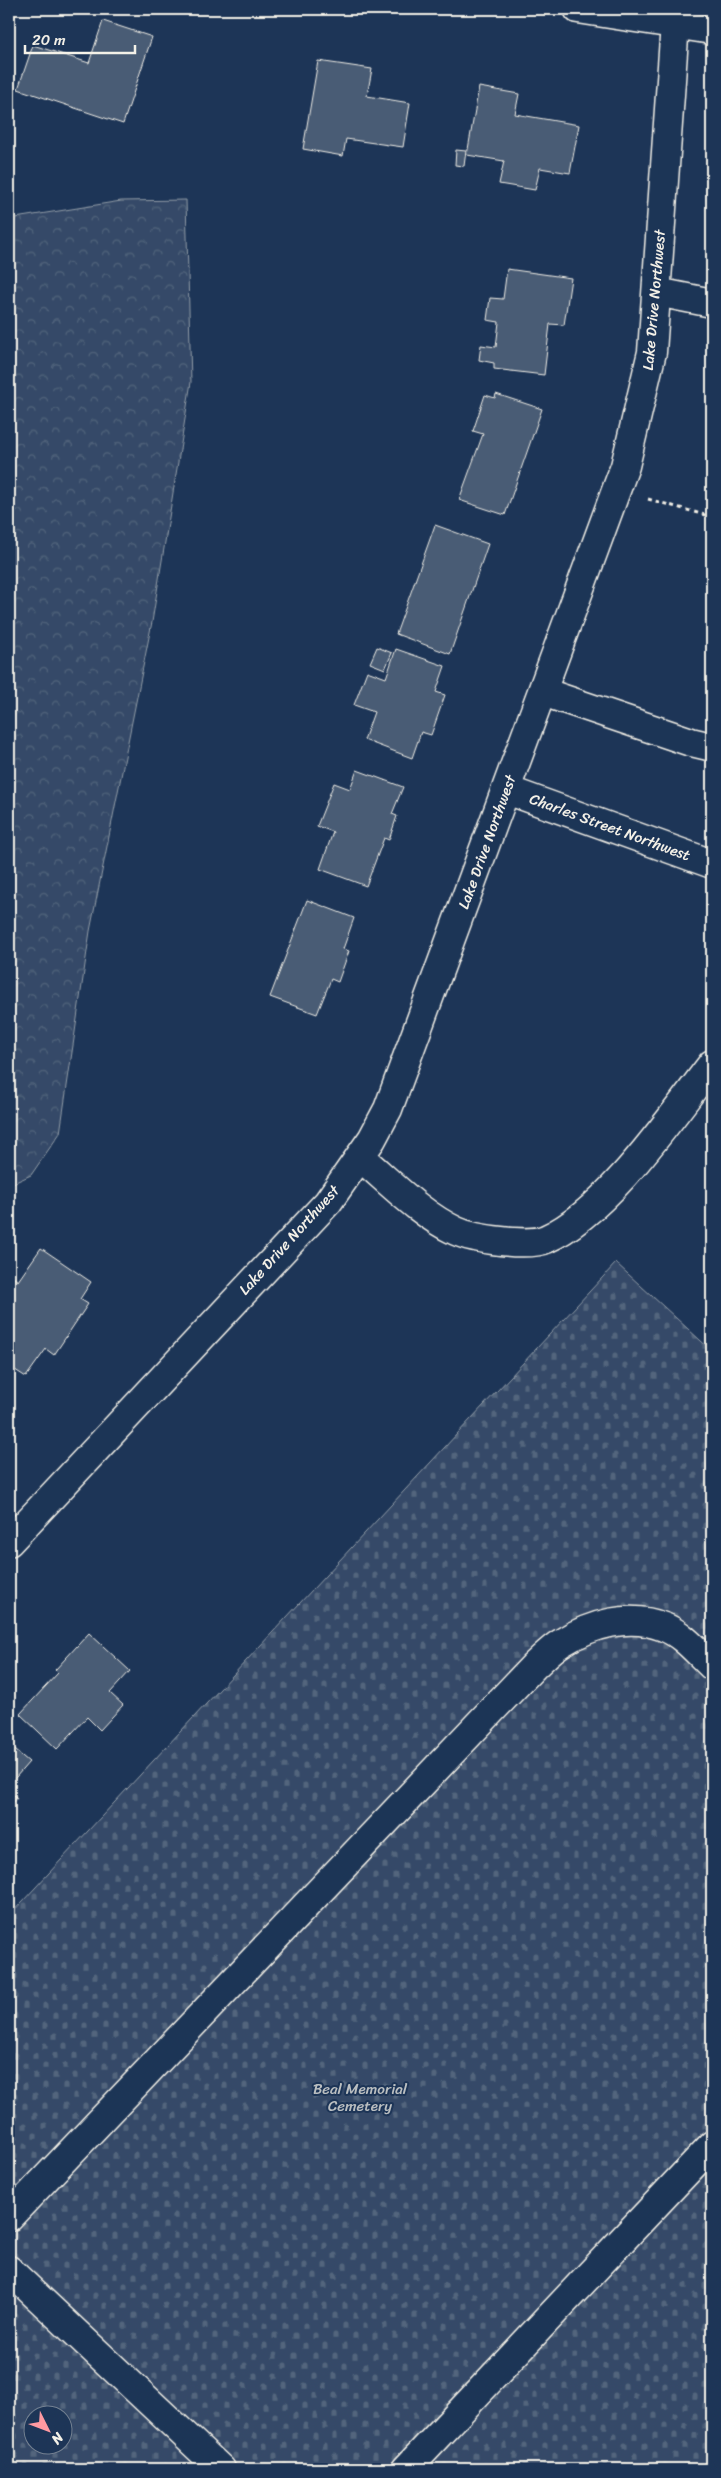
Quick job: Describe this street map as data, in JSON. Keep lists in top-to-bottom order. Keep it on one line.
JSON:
{"streets":{"street":["Lake Drive Northwest","Charles Street Northwest"]},"crossings":[["Lake Drive Northwest","Charles Street Northwest"]],"parks":["Beal Memorial Cemetery"],"scale_bar":"20 m","north":"bottom right"}
